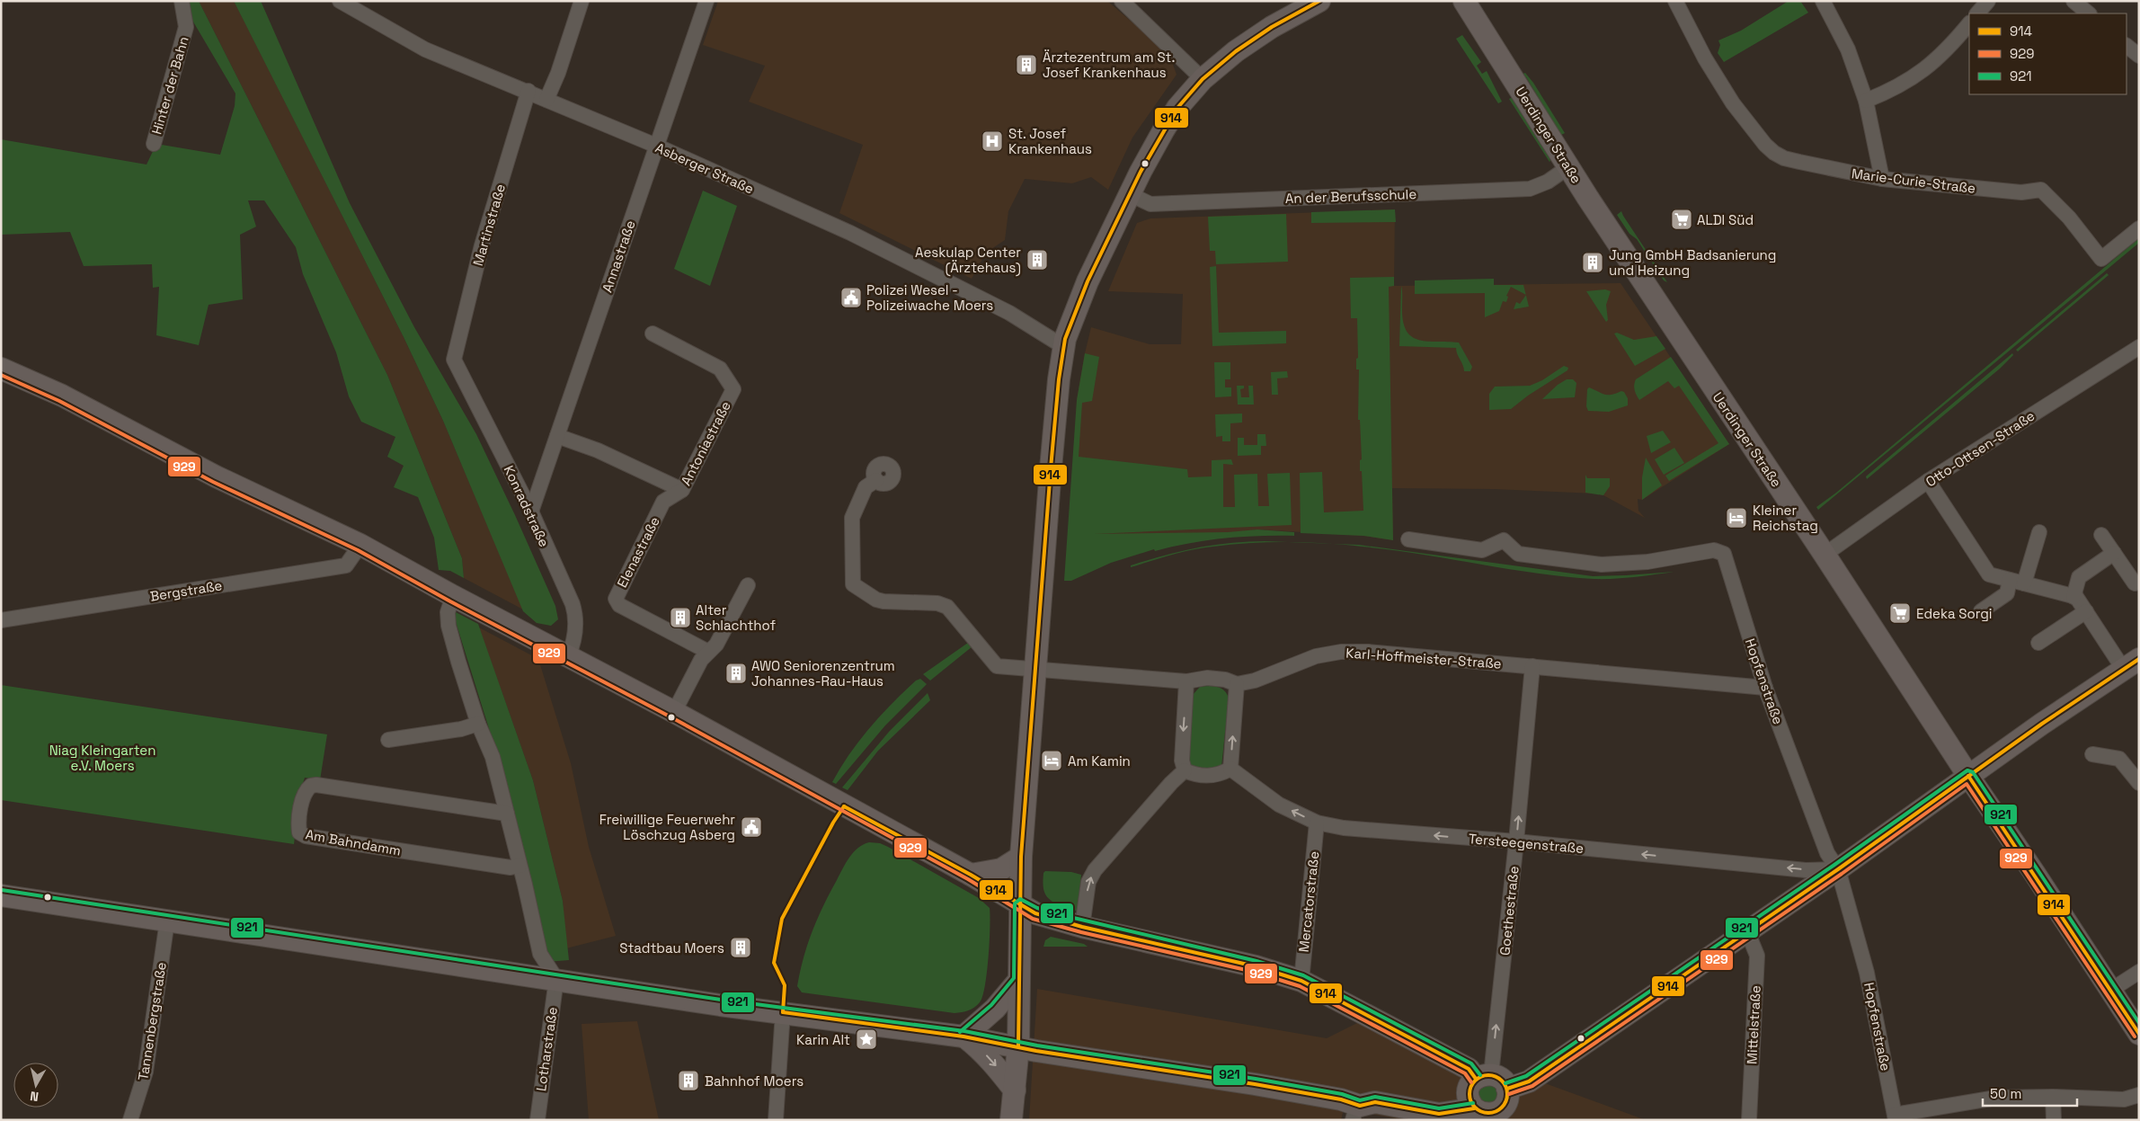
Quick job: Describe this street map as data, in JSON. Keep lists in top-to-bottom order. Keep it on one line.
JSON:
{"streets":{"main road":["Uerdinger Straße"],"street":["Hinter der Bahn","Asberger Straße","Marie-Curie-Straße","An der Berufsschule","Martinstraße","Annastraße","Antoniastraße","Otto-Ottsen-Straße","Konradstraße","Elenastraße","Bergstraße","Karl-Hoffmeister-Straße","Hopfenstraße","Am Bahndamm","Tersteegenstraße","Mercatorstraße","Goethestraße","Tannenbergstraße","Mittelstraße","Lotharstraße"]},"crossings":[["Uerdinger Straße","An der Berufsschule"],["Uerdinger Straße","Otto-Ottsen-Straße"],["Asberger Straße","Martinstraße"],["Asberger Straße","Annastraße"],["Martinstraße","Konradstraße"],["Annastraße","Antoniastraße"],["Annastraße","Konradstraße"],["Antoniastraße","Elenastraße"],["Karl-Hoffmeister-Straße","Hopfenstraße"],["Karl-Hoffmeister-Straße","Goethestraße"],["Hopfenstraße","Tersteegenstraße"],["Tersteegenstraße","Mercatorstraße"],["Tersteegenstraße","Goethestraße"]],"one_way":["Tersteegenstraße","Goethestraße"],"parks":["Niag Kleingarten e.V. Moers"],"places":{"building":["Ärztezentrum am St. Josef Krankenhaus","Aeskulap Center (Ärztehaus)","Jung GmbH Badsanierung und Heizung","Alter Schlachthof","AWO Seniorenzentrum Johannes-Rau-Haus","Stadtbau Moers","Bahnhof Moers"],"hospital":["St. Josef Krankenhaus"],"supermarket":["ALDI Süd","Edeka Sorgi"],"public building":["Polizei Wesel - Polizeiwache Moers","Freiwillige Feuerwehr Löschzug Asberg"],"hotel":["Kleiner Reichstag","Am Kamin"],"place":["Karin Alt"]},"lines":["transit line 914","transit line 929","transit line 921"],"legend":["914","929","921"],"scale_bar":"50 m","north":"bottom"}
